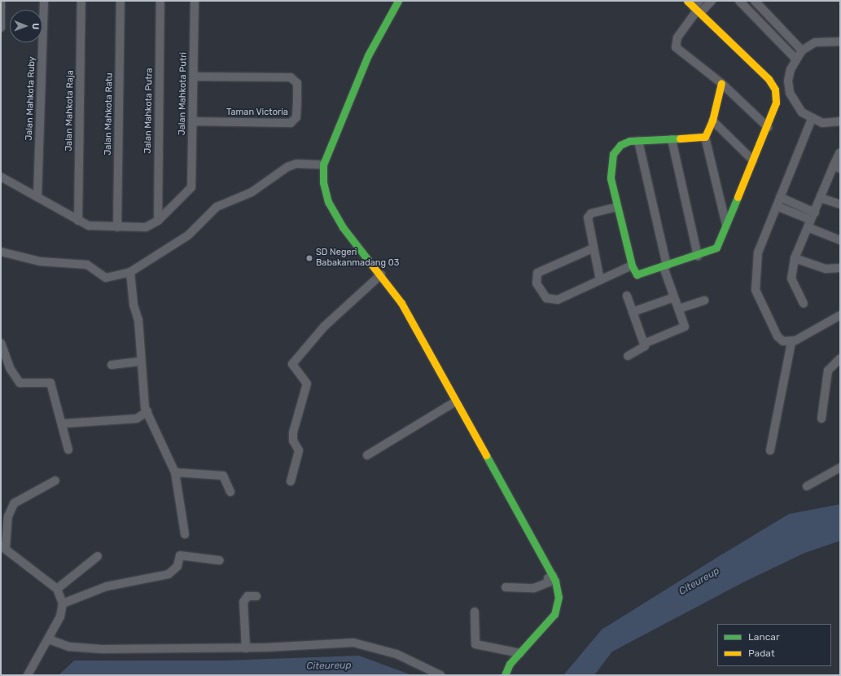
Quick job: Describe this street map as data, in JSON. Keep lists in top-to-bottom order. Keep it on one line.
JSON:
{"streets":{"street":["Jalan Mahkota Putri","Jalan Mahkota Ruby","Jalan Mahkota Raja","Jalan Mahkota Putra","Taman Victoria","Jalan Mahkota Ratu"]},"crossings":[["Jalan Mahkota Putri","Jalan Mahkota Putra"],["Jalan Mahkota Putri","Taman Victoria"]],"water":["Citeureup"],"places":["SD Negeri Babakanmadang 03"],"legend":["Lancar","Padat"],"north":"right"}
